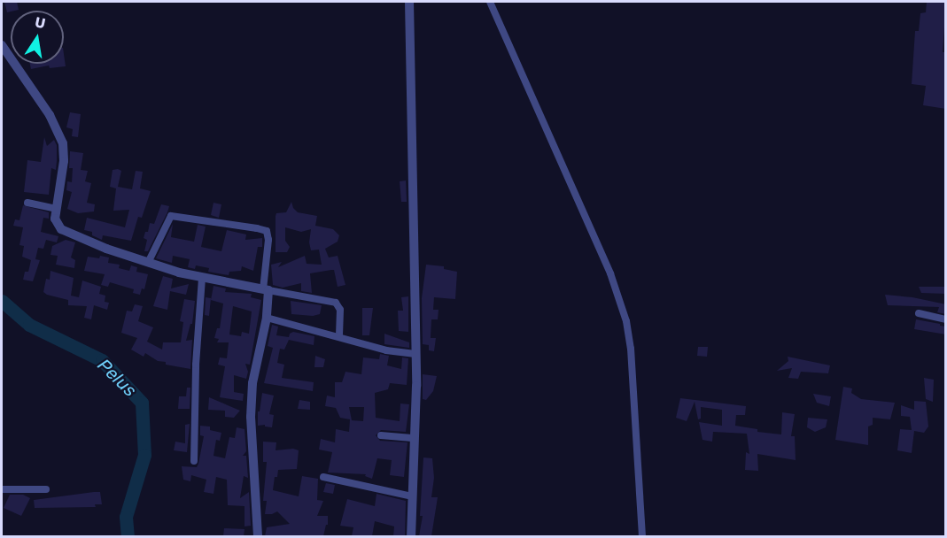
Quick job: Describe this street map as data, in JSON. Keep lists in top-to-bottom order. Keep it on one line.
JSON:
{"water":["Pelus"],"north":"top"}
